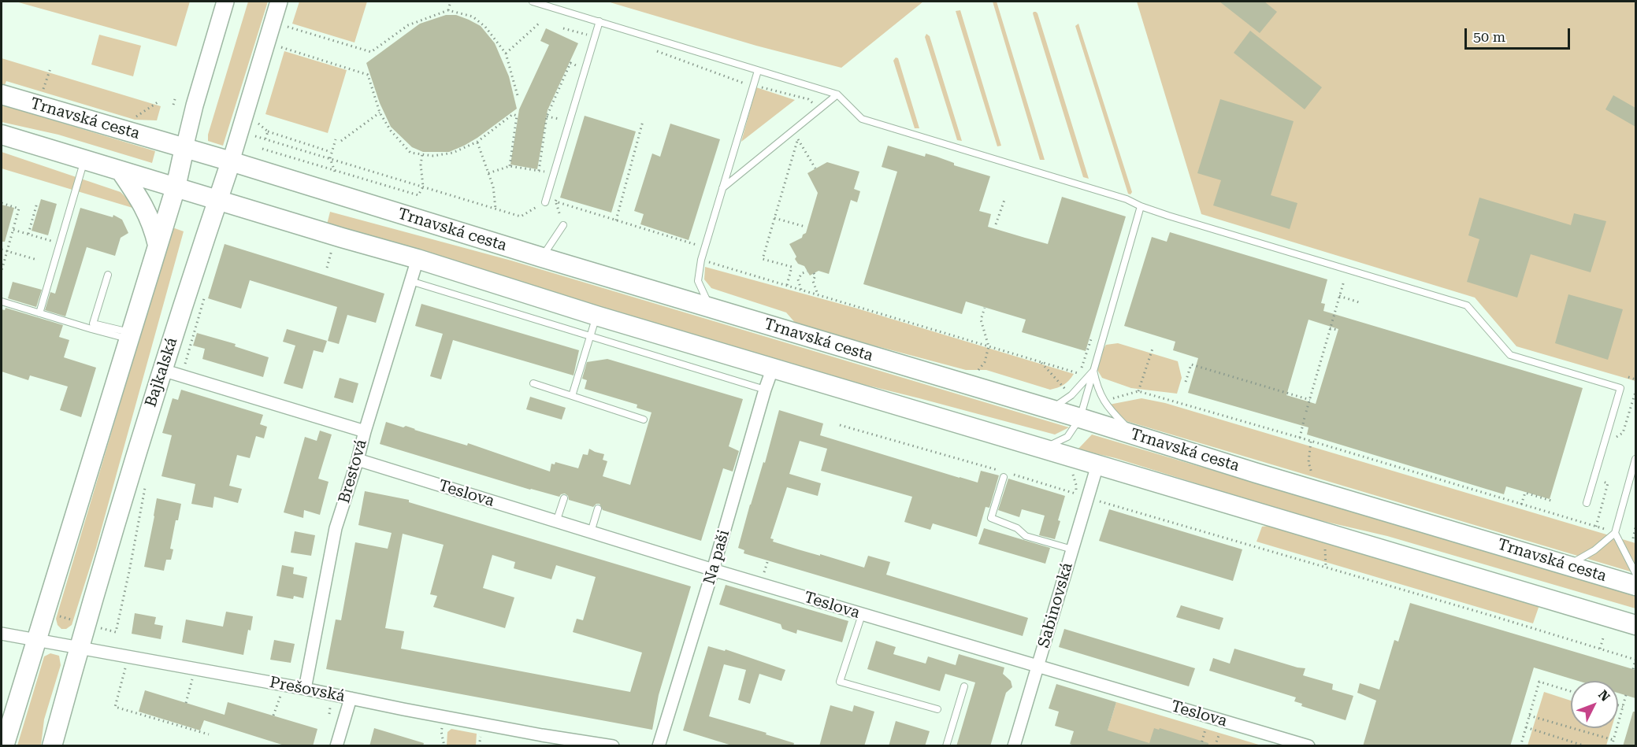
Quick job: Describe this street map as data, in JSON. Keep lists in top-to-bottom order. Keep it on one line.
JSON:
{"streets":{"main road":["Trnavská cesta","Bajkalská"],"street":["Brestová","Teslova","Na paši","Sabinovská","Prešovská"]},"crossings":[["Trnavská cesta","Bajkalská"],["Bajkalská","Prešovská"],["Brestová","Teslova"],["Brestová","Prešovská"],["Teslova","Na paši"],["Teslova","Sabinovská"]],"scale_bar":"50 m","north":"top right"}
